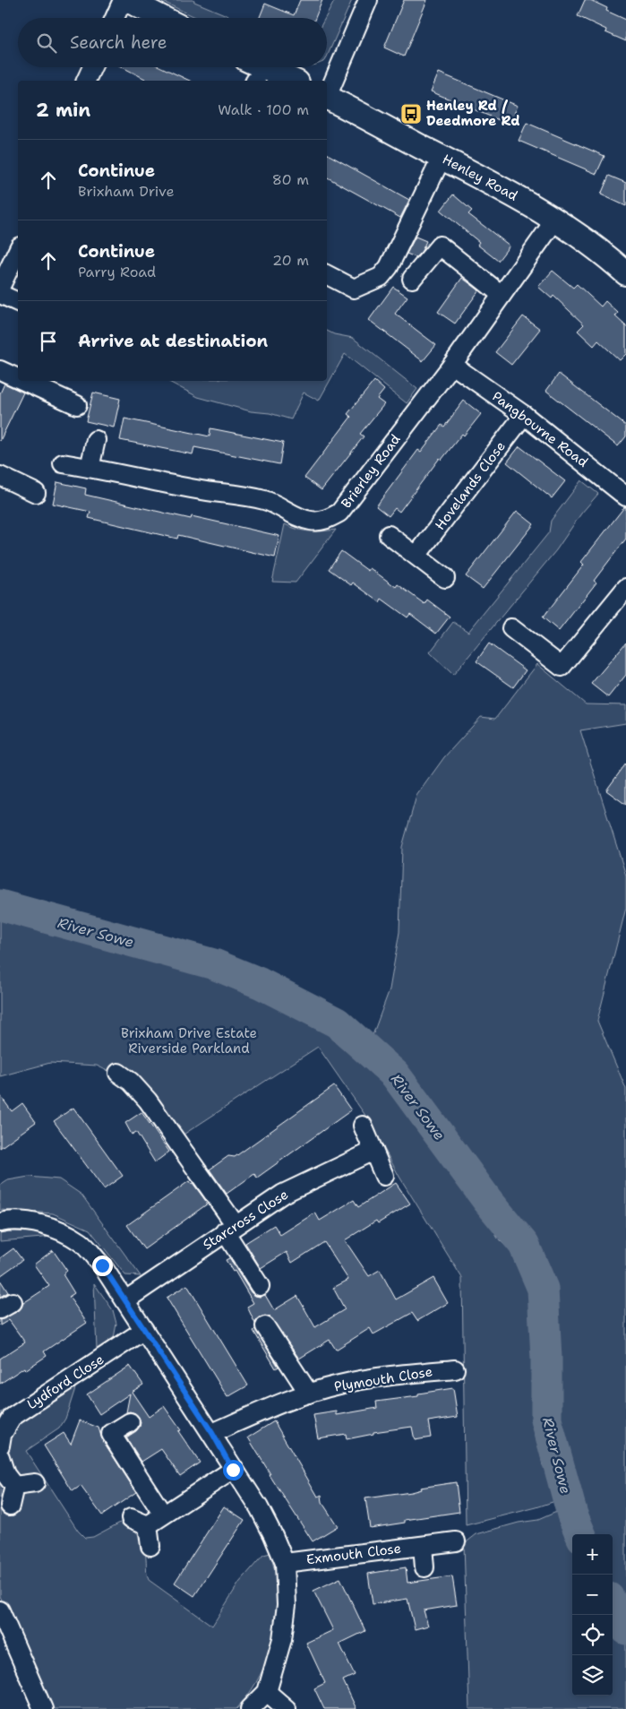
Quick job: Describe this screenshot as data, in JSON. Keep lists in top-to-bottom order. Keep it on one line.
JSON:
{"streets":{"main road":["Henley Road"],"street":["Pangbourne Road","Brierley Road","Hovelands Close","Starcross Close","Plymouth Close","Lydford Close","Exmouth Close"]},"crossings":[["Henley Road","Brierley Road"],["Pangbourne Road","Brierley Road"],["Pangbourne Road","Hovelands Close"]],"water":["River Sowe"],"parks":["Brixham Drive Estate Riverside Parkland"],"places":{"bus stop":["Henley Rd / Deedmore Rd"]},"page":{"search":"Search here","heading":["2 min","Walk · 100 m"],"list":[["Continue","Brixham Drive","80 m"],["Continue","Parry Road","20 m"],"Arrive at destination"],"map_buttons":["+","−"]}}
